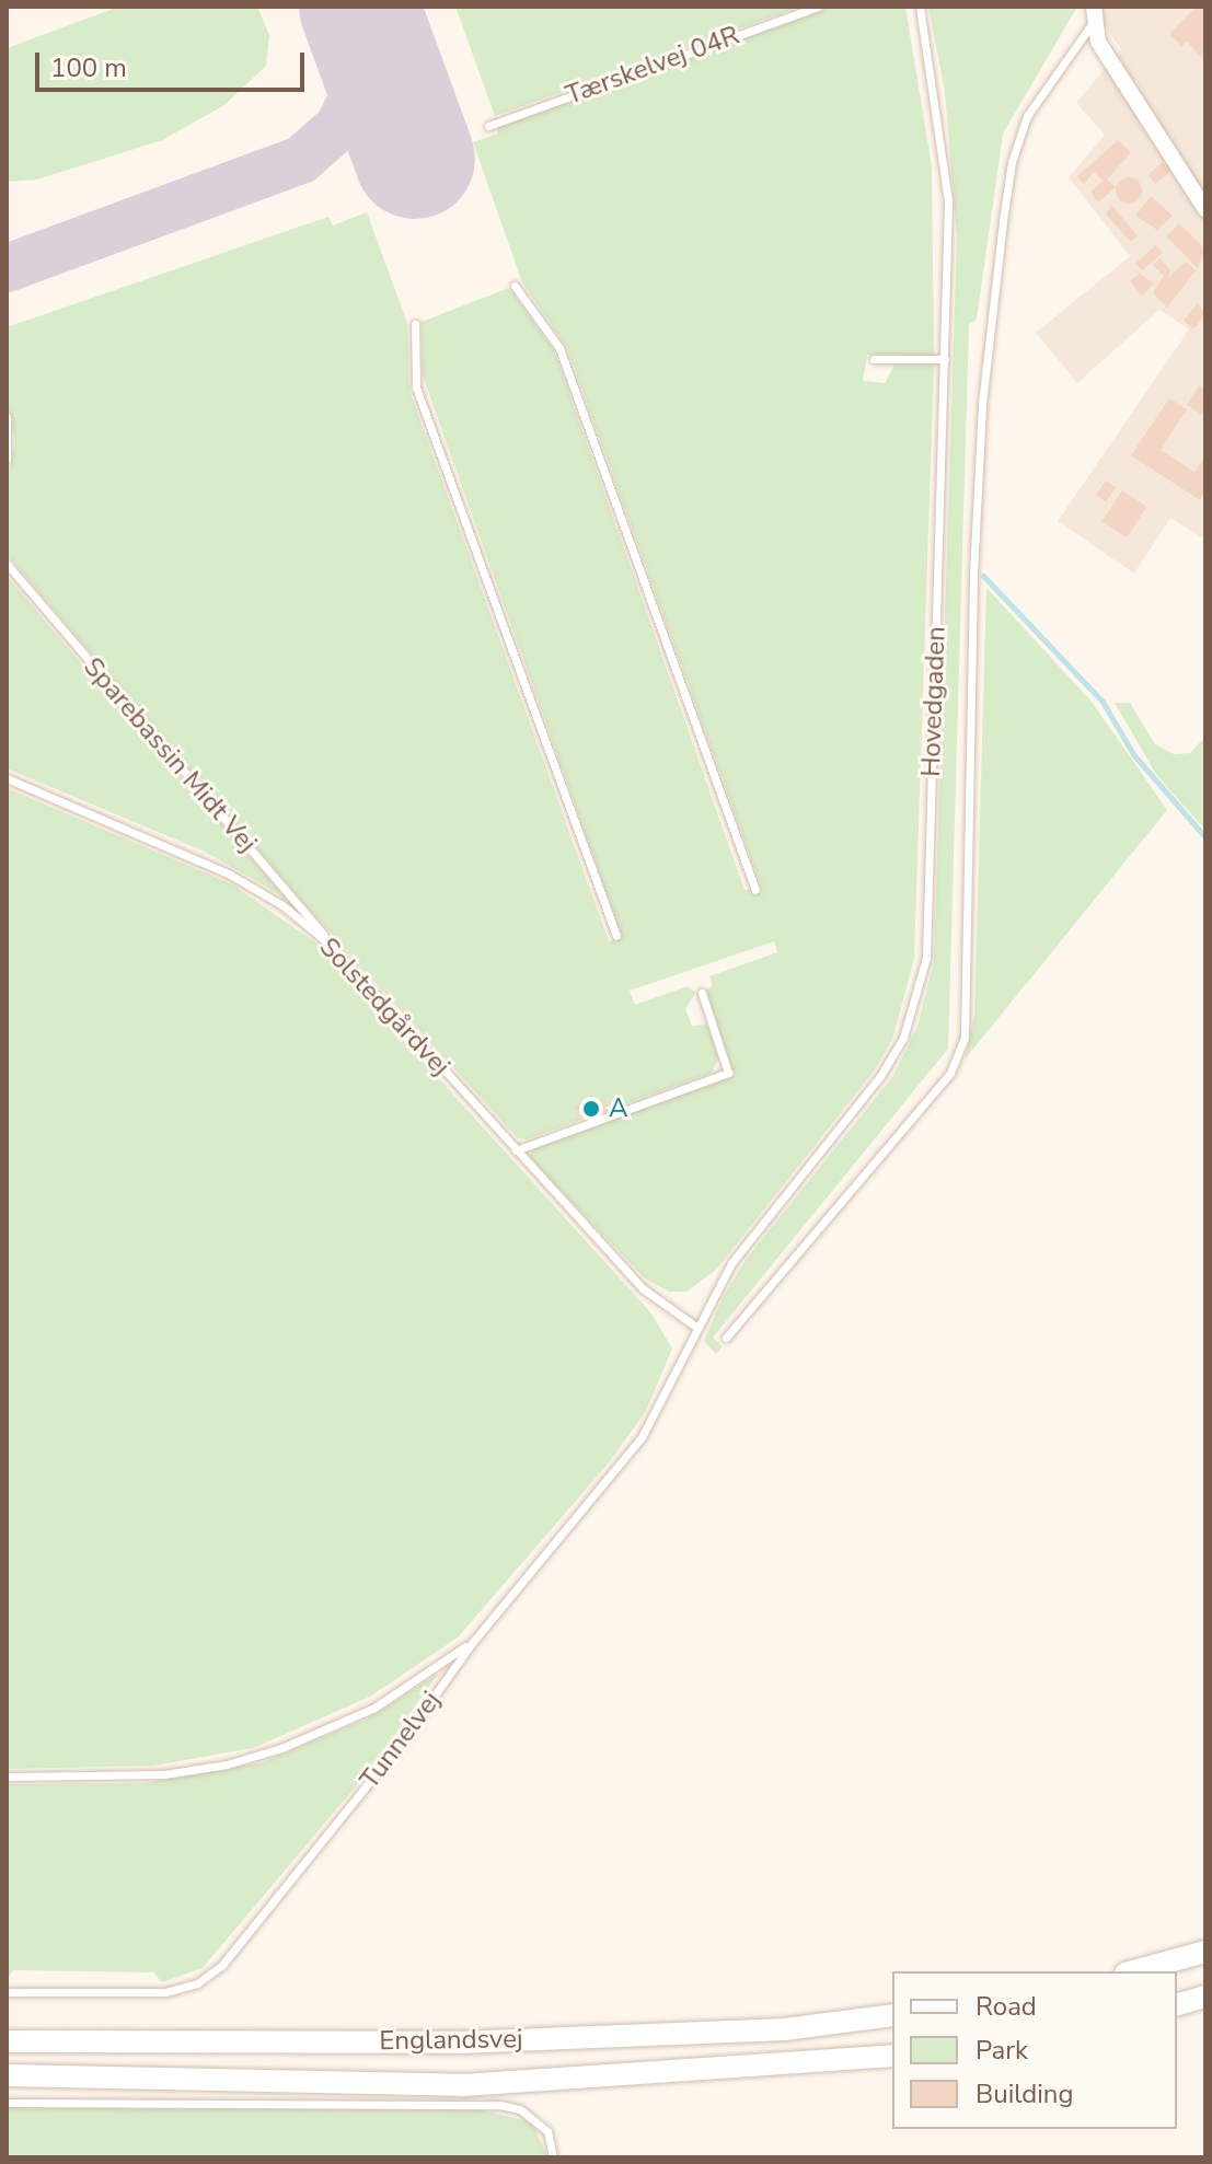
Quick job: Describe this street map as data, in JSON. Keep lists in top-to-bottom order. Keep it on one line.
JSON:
{"streets":{"main road":["Englandsvej"],"lane":["Tærskelvej 04R","Hovedgaden","Sparebassin Midt Vej","Solstedgårdvej","Tunnelvej"]},"crossings":[["Hovedgaden","Solstedgårdvej"],["Hovedgaden","Tunnelvej"],["Sparebassin Midt Vej","Solstedgårdvej"],["Solstedgårdvej","Tunnelvej"]],"places":["A"],"legend":["Road","Park","Building"],"scale_bar":"100 m"}
